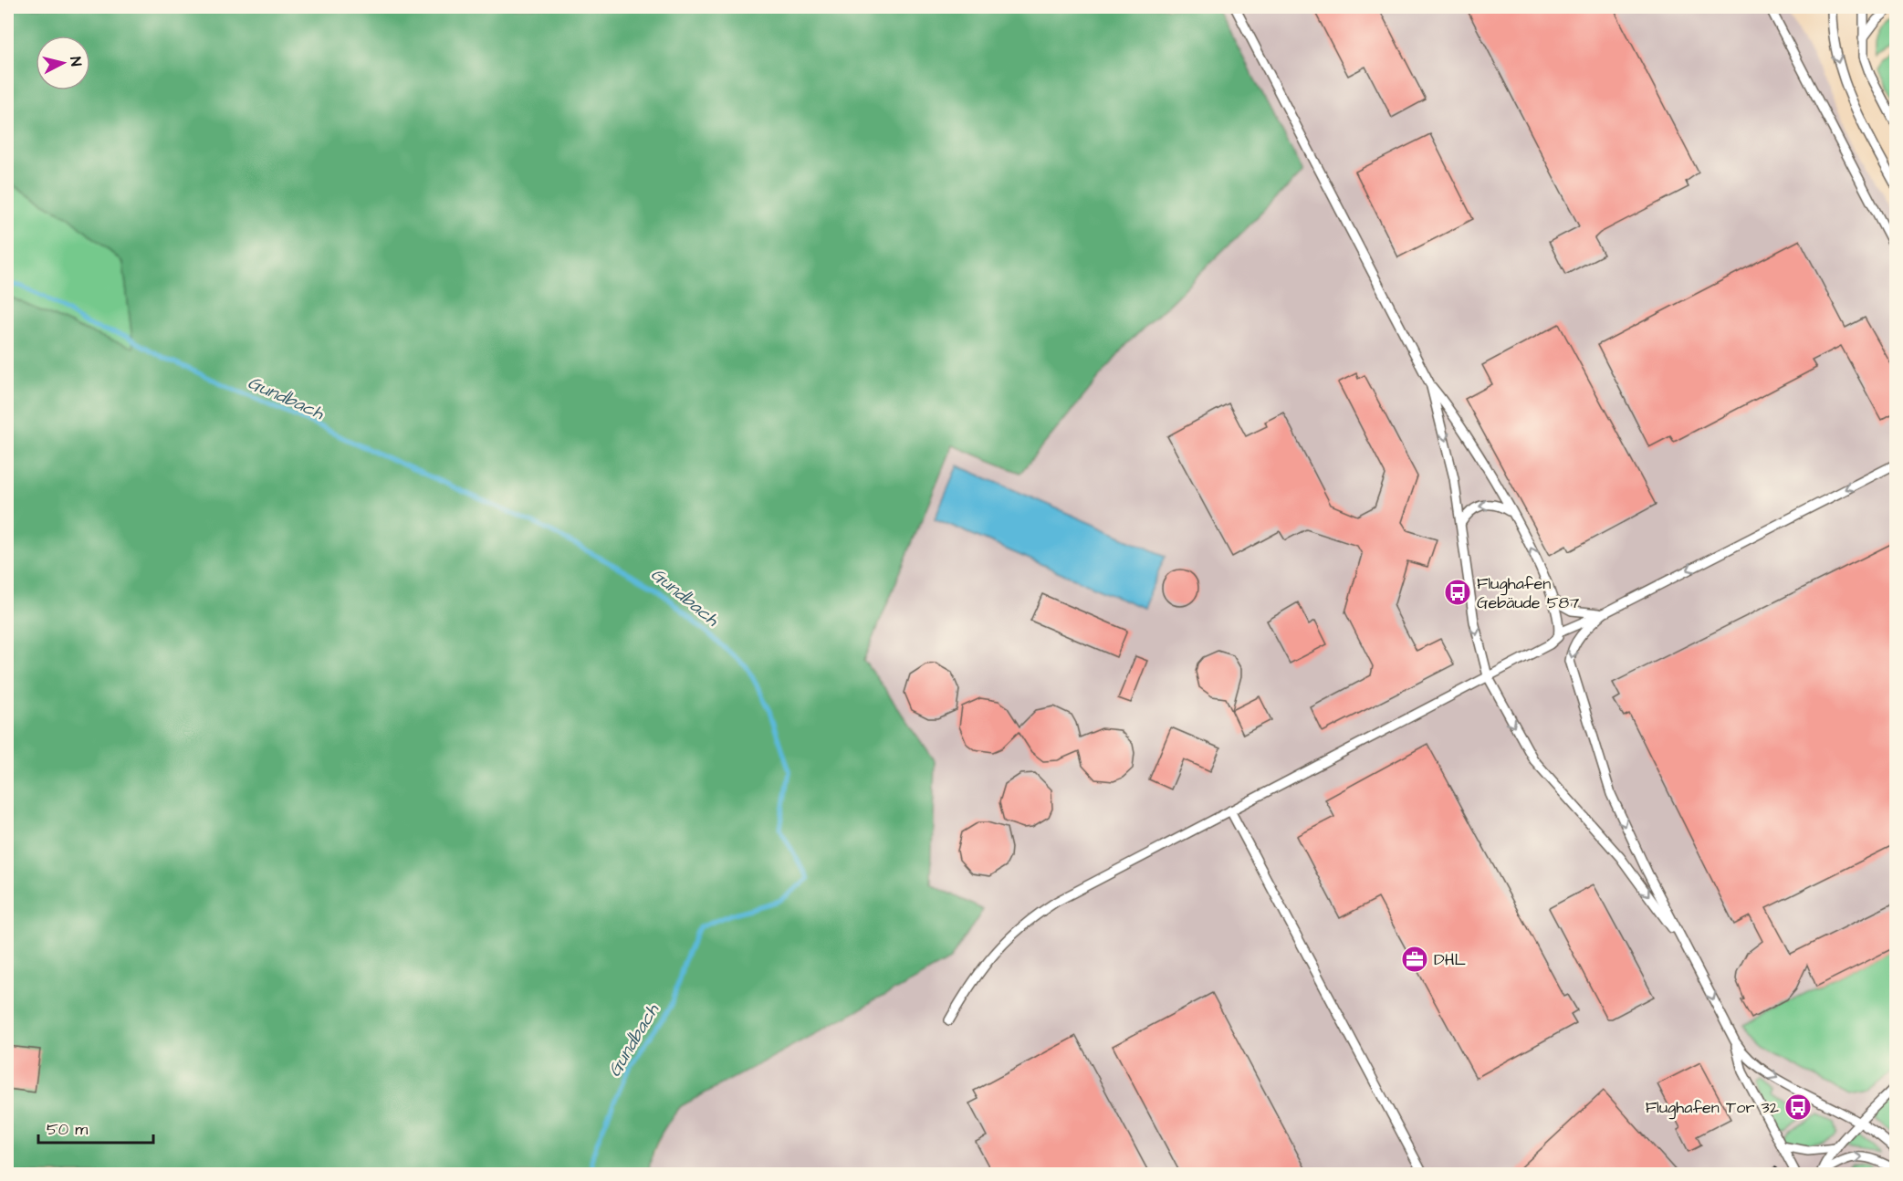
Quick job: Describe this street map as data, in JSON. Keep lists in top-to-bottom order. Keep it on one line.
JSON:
{"water":["Gundbach"],"places":{"bus stop":["Flughafen Gebäude 587","Flughafen Tor 32"],"office":["DHL"]},"scale_bar":"50 m","north":"right"}
